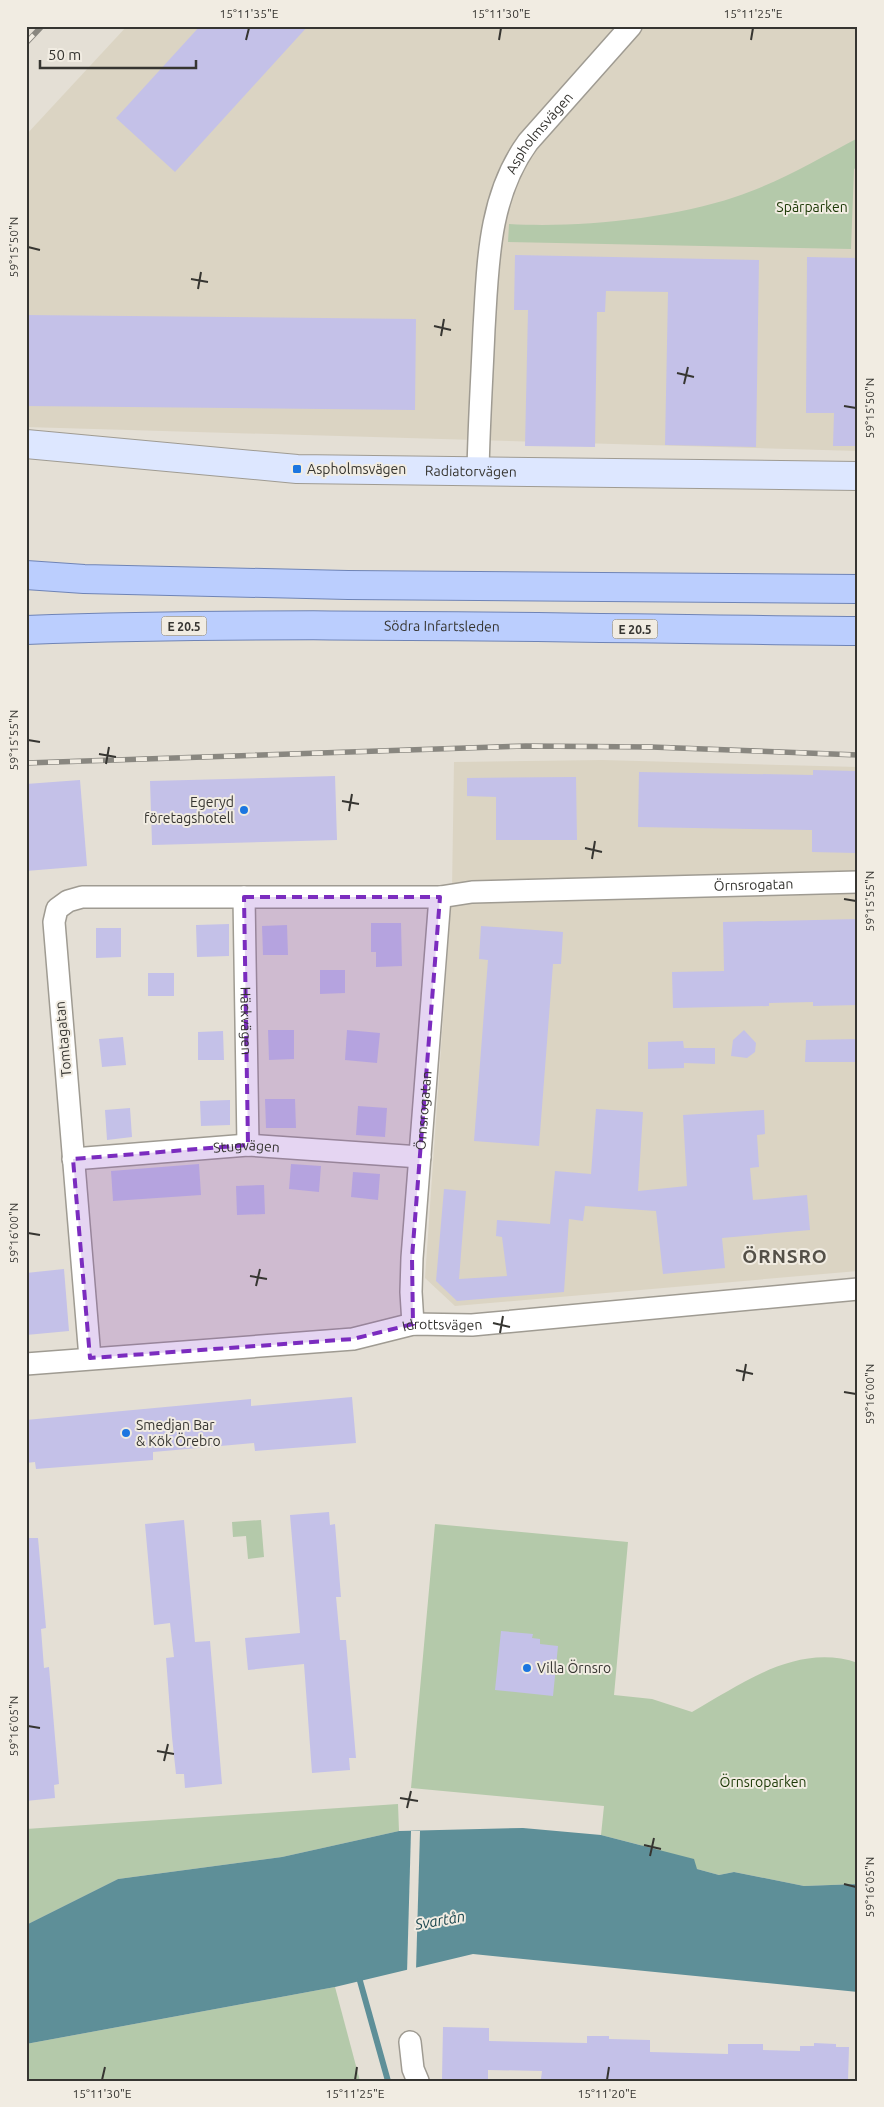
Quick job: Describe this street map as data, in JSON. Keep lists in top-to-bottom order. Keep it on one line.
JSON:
{"streets":{"main road":["E 20.5","Södra Infartsleden"],"street":["Aspholmsvägen","Radiatorvägen","Örnsrogatan","Häckvägen","Tomtagatan","Stugvägen","Idrottsvägen"]},"crossings":[["Aspholmsvägen","Radiatorvägen"],["Örnsrogatan","Häckvägen"],["Örnsrogatan","Tomtagatan"],["Örnsrogatan","Stugvägen"],["Örnsrogatan","Idrottsvägen"],["Häckvägen","Tomtagatan"],["Häckvägen","Stugvägen"],["Tomtagatan","Stugvägen"],["Tomtagatan","Idrottsvägen"]],"districts":["ÖRNSRO"],"water":["Svartån"],"parks":["Spårparken","Örnsroparken"],"places":{"transit":["Aspholmsvägen"],"other":["Egeryd företagshotell","Smedjan Bar & Kök Örebro","Villa Örnsro"]},"scale_bar":"50 m","coordinates":["15°11'35\"E","15°11'30\"E","15°11'25\"E","59°15'50\"N","59°15'55\"N","59°16'00\"N","59°16'05\"N","15°11'20\"E"]}
